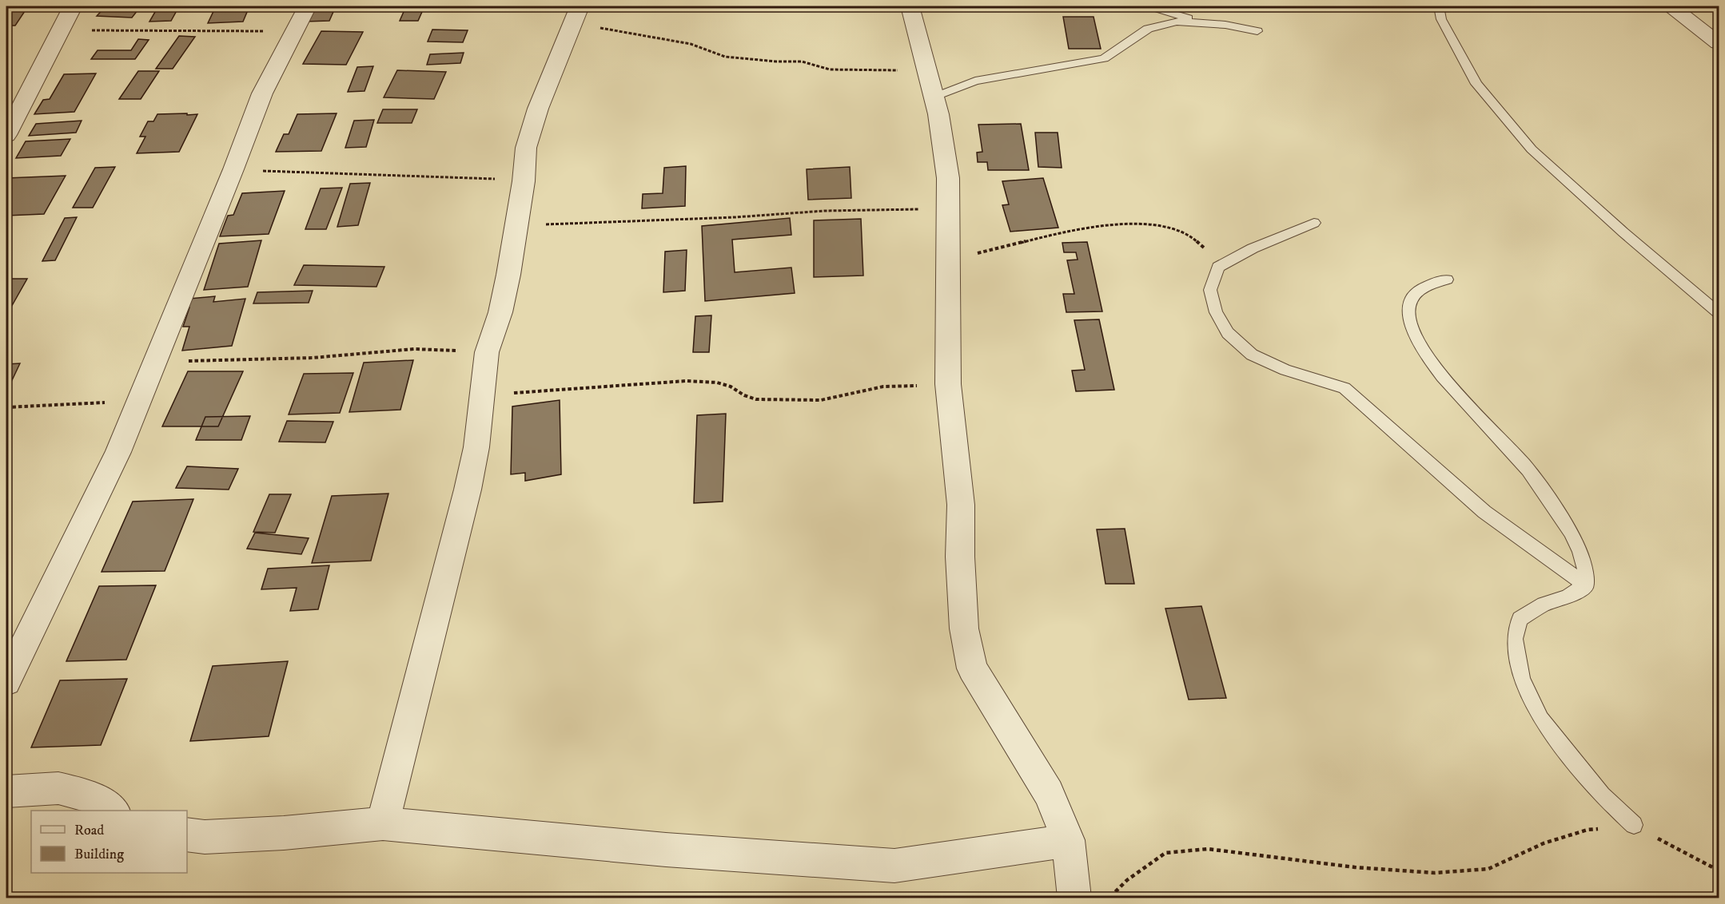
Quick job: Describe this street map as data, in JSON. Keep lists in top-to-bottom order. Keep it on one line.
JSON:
{"legend":["Road","Building"]}
